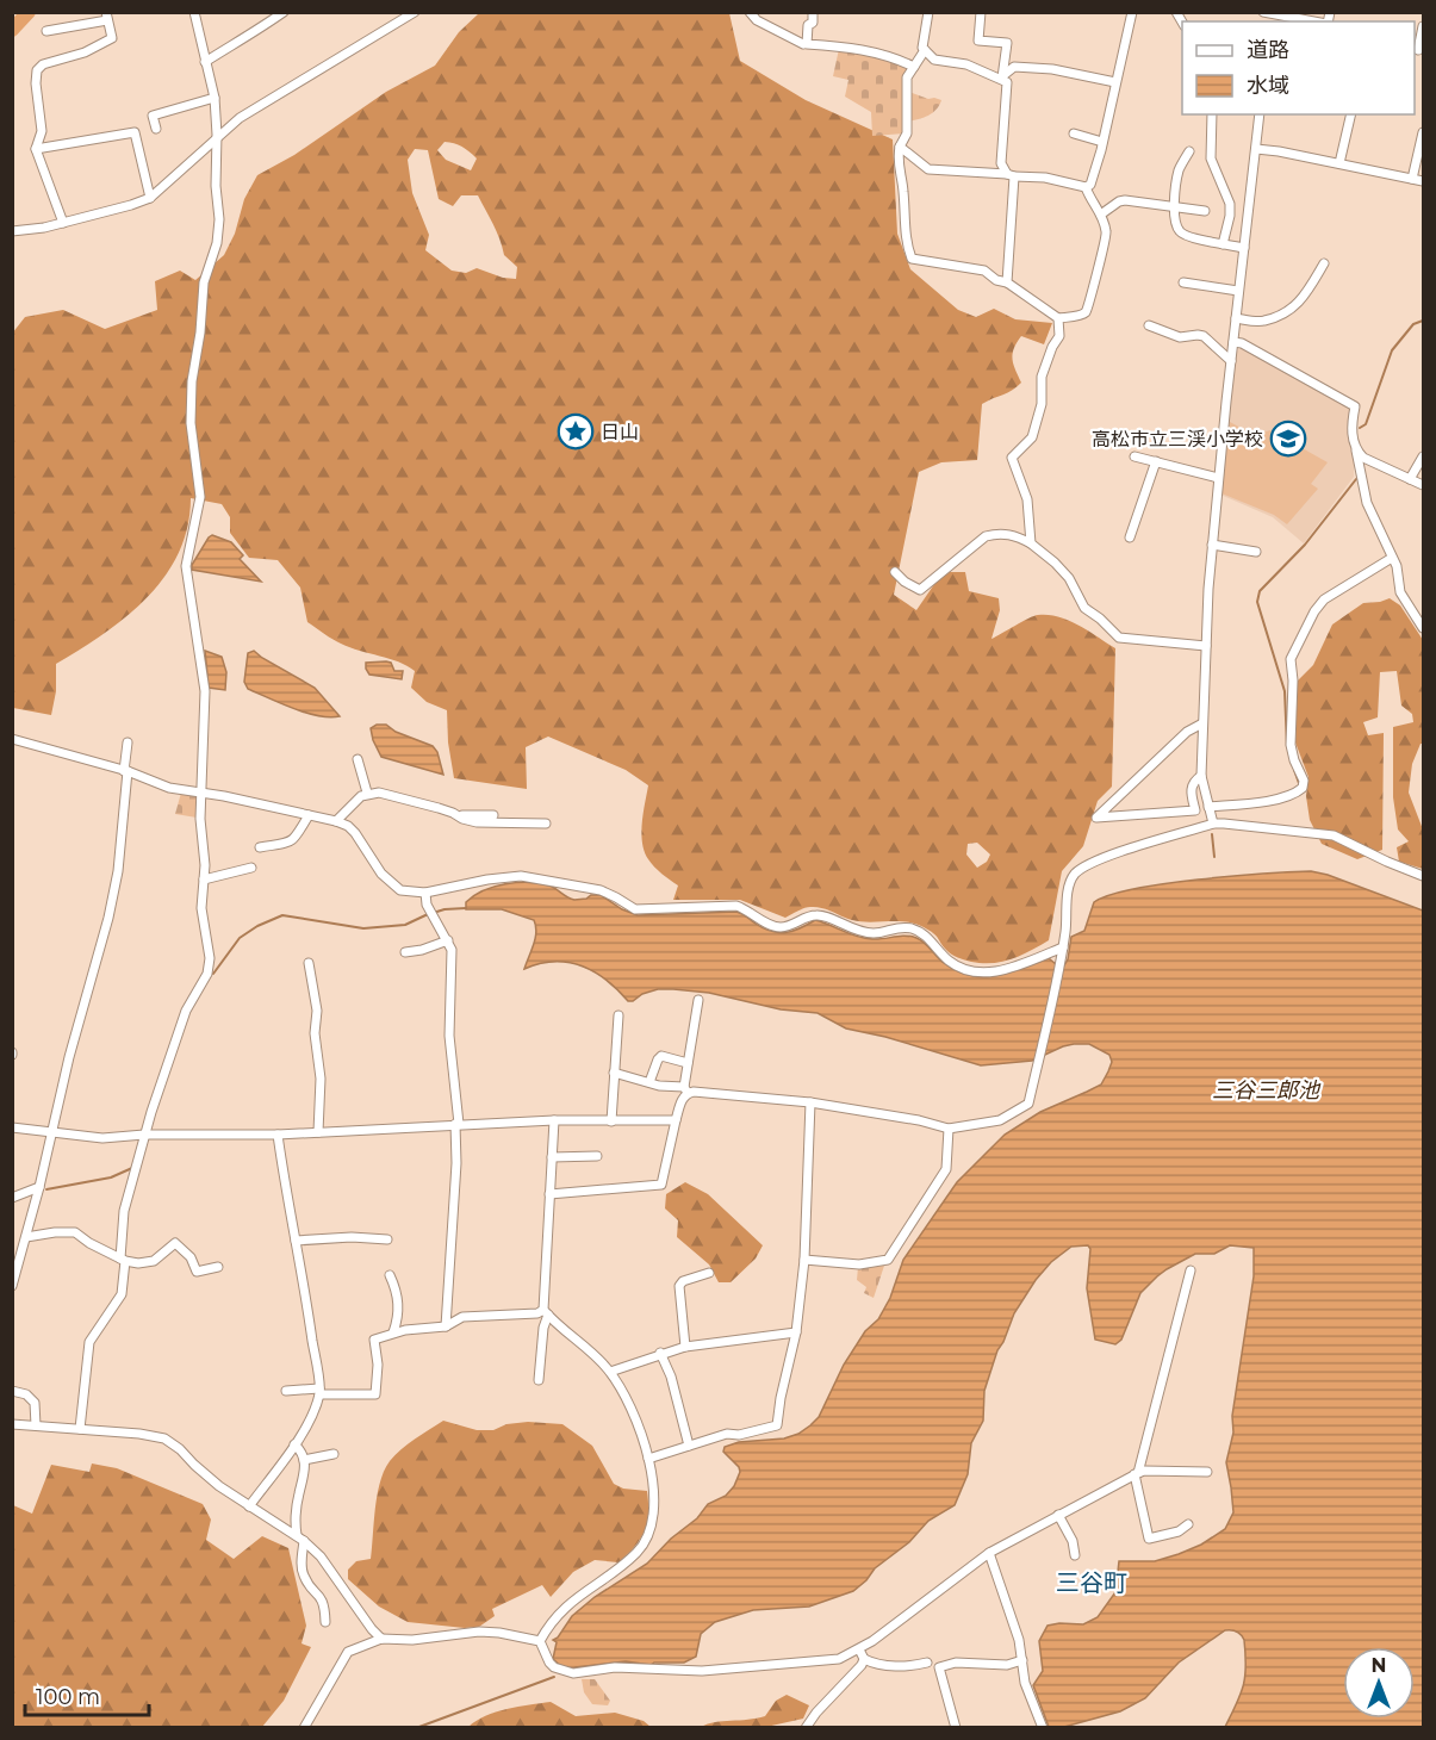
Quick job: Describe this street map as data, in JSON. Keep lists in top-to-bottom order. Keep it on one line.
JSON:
{"districts":["三谷町"],"water":["三谷三郎池"],"places":{"place":["日山"],"school or university":["高松市立三渓小学校"]},"legend":["道路","水域"],"scale_bar":"100 m","north":"top"}
